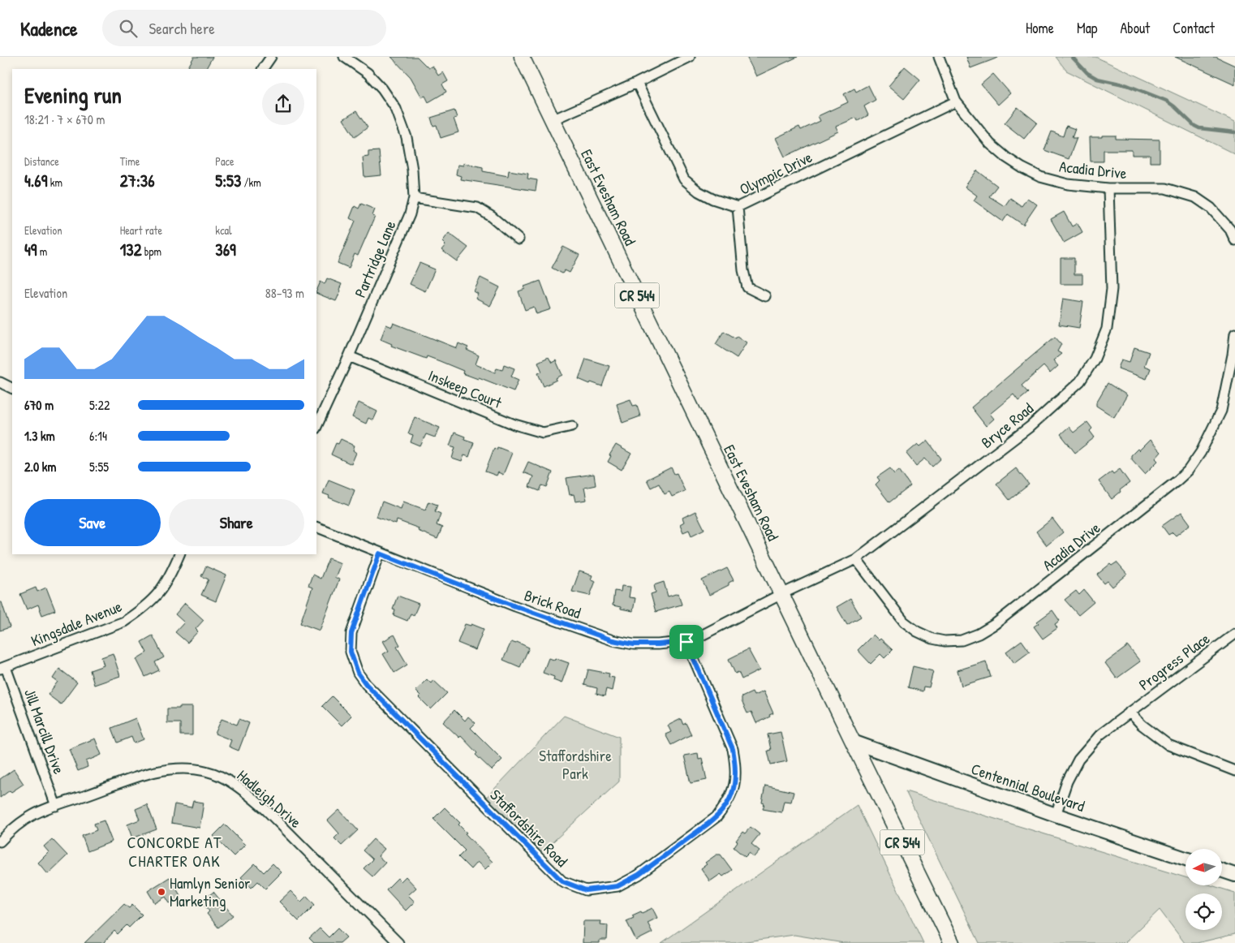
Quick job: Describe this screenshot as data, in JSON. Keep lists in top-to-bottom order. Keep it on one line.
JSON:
{"streets":{"main road":["East Evesham Road","CR 544","Centennial Boulevard"],"street":["Acadia Drive","Olympic Drive","Partridge Lane","Inskeep Court","Bryce Road","Brick Road","Kingsdale Avenue","Progress Place","Jill Marcill Drive","Hadleigh Drive","Staffordshire Road"]},"crossings":[["Acadia Drive","Olympic Drive"],["Acadia Drive","Bryce Road"],["East Evesham Road","Bryce Road"],["East Evesham Road","Brick Road"],["East Evesham Road","Centennial Boulevard"],["Partridge Lane","Inskeep Court"],["Bryce Road","Brick Road"],["Brick Road","Staffordshire Road"],["Kingsdale Avenue","Jill Marcill Drive"],["Progress Place","Centennial Boulevard"],["Jill Marcill Drive","Hadleigh Drive"]],"districts":["CONCORDE AT CHARTER OAK"],"parks":["Staffordshire Park"],"places":["Hamlyn Senior Marketing"],"north":"left","page":{"header":"Kadence","search":"Search here","nav":["Home","Map","About","Contact"],"heading":["Evening run","18:21 · 7 × 670 m"],"stats":[["Distance","4.69 km"],["Time","27:36"],["Pace","5:53 /km"],["Elevation","49 m"],["Heart rate","132 bpm"],["kcal","369"]],"chart":["Elevation","88–93 m"],"list":[{"name":"670 m","note":"5:22"},{"name":"1.3 km","note":"6:14"},{"name":"2.0 km","note":"5:55"}],"buttons":["Save","Share"]}}
